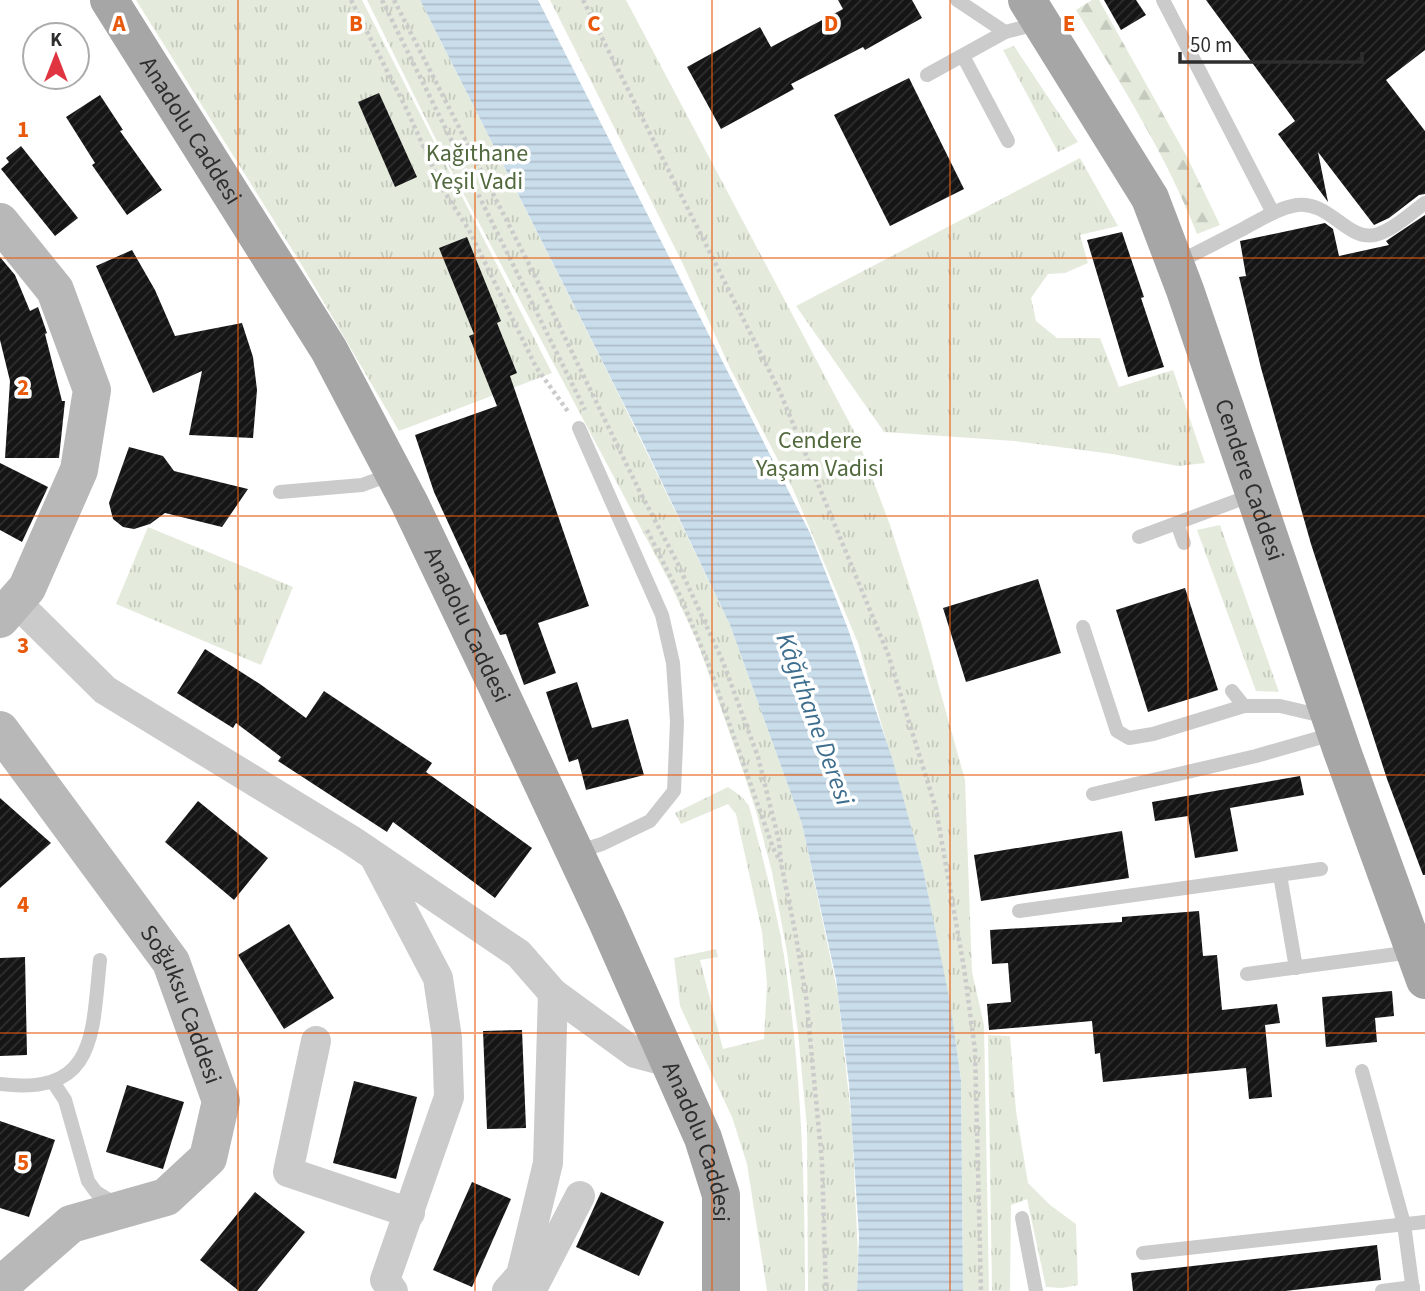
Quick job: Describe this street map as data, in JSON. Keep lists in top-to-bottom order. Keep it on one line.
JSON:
{"streets":{"main road":["Anadolu Caddesi","Cendere Caddesi"],"street":["Soğuksu Caddesi"]},"water":["Kâğıthane Deresi"],"parks":["Kağıthane Yeşil Vadi","Cendere Yaşam Vadisi"],"scale_bar":"50 m","north":"top","grid":{"columns":["A","B","C","D","E"],"rows":["1","2","3","4","5"]}}
